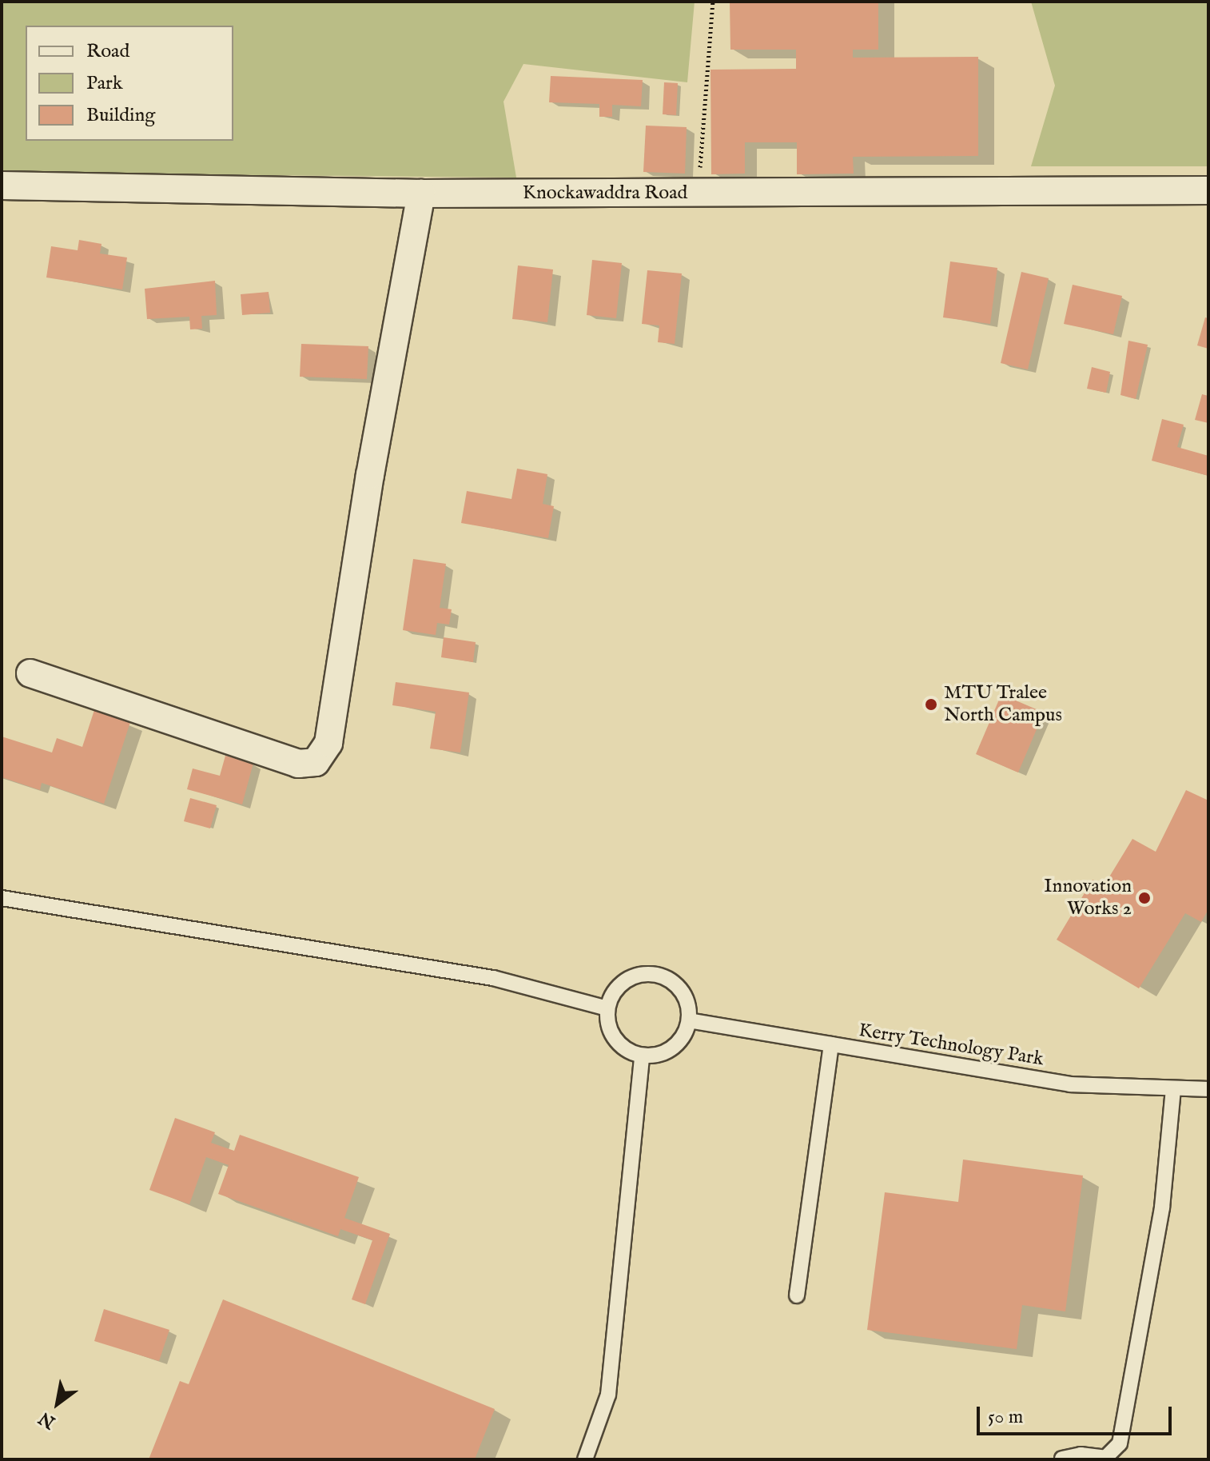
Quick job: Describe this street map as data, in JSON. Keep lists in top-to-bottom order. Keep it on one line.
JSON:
{"streets":{"street":["Knockawaddra Road"],"lane":["Kerry Technology Park"]},"places":["MTU Tralee North Campus","Innovation Works 2"],"legend":["Road","Park","Building"],"scale_bar":"50 m","north":"bottom left"}
